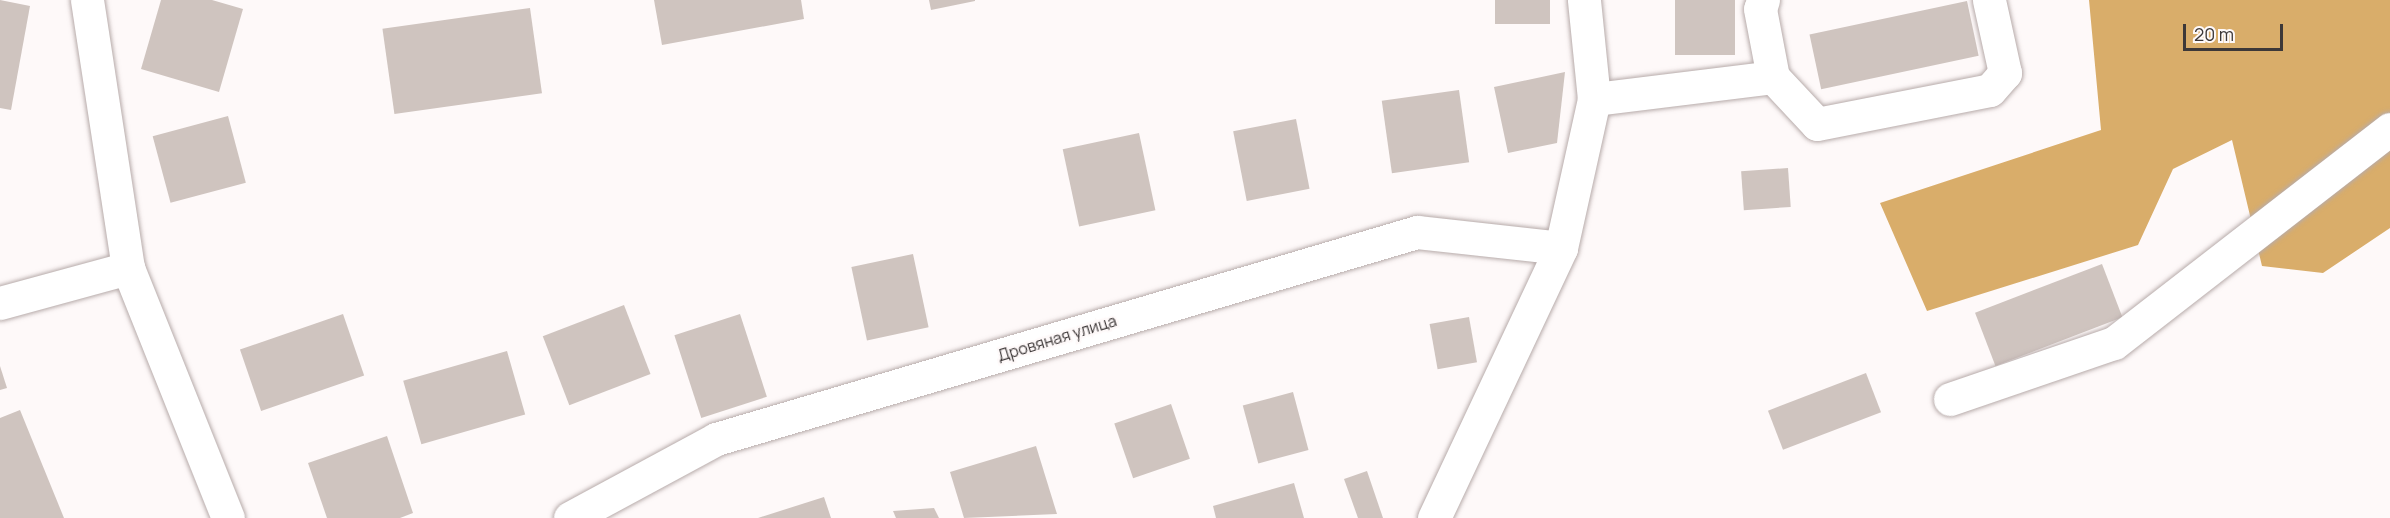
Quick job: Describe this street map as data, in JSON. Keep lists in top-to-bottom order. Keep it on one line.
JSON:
{"streets":{"street":["Дровяная улица"]},"scale_bar":"20 m"}
